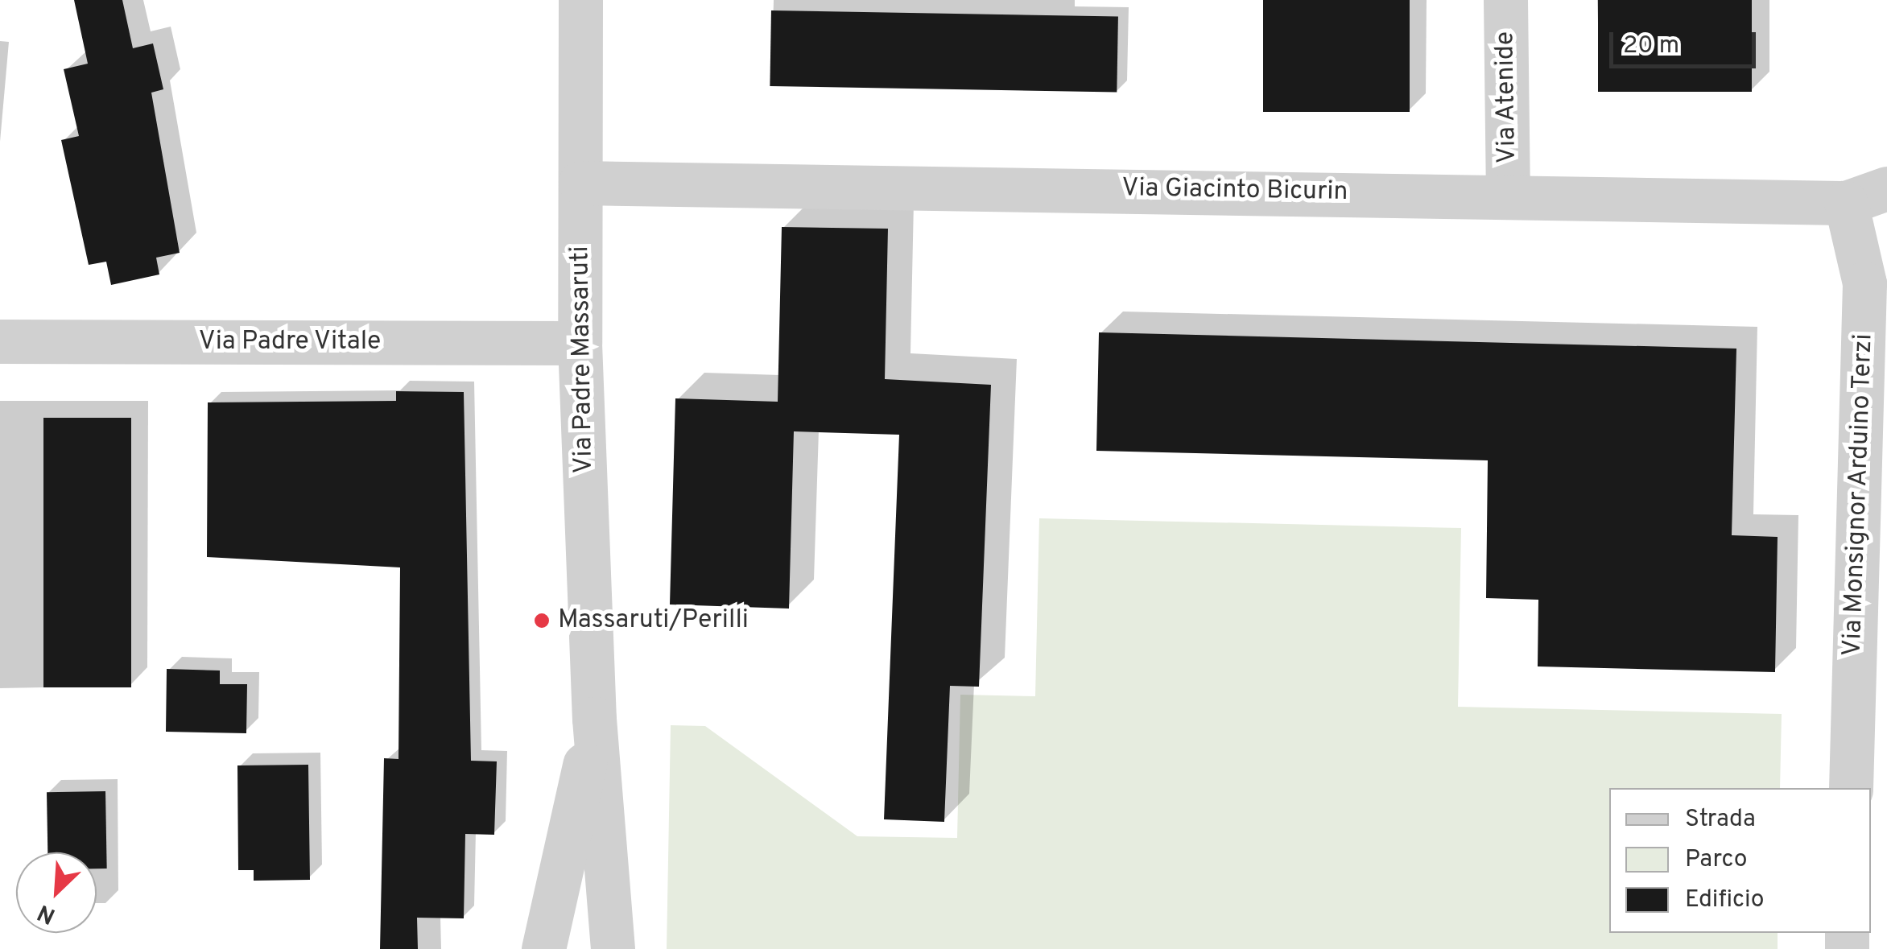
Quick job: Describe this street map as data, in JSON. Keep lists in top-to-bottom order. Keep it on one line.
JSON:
{"streets":{"street":["Via Atenide","Via Giacinto Bicurin","Via Padre Vitale","Via Padre Massaruti","Via Monsignor Arduino Terzi"]},"crossings":[["Via Atenide","Via Giacinto Bicurin"],["Via Giacinto Bicurin","Via Padre Massaruti"],["Via Giacinto Bicurin","Via Monsignor Arduino Terzi"],["Via Padre Vitale","Via Padre Massaruti"]],"places":["Massaruti/Perilli"],"legend":["Strada","Parco","Edificio"],"scale_bar":"20 m","north":"bottom left"}
